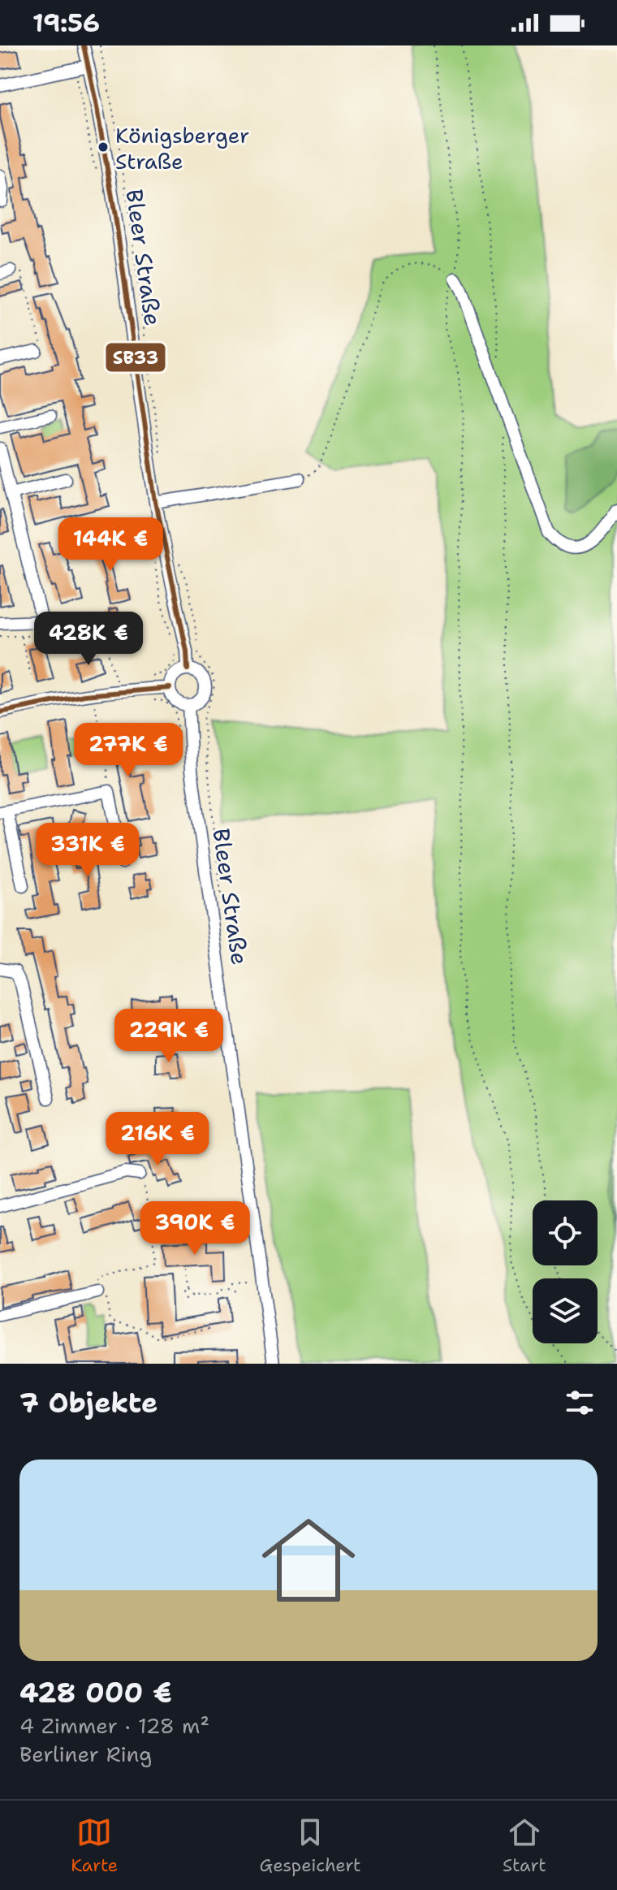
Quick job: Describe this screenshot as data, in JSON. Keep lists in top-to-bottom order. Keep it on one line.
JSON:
{"streets":{"street":["Bleer Straße"]},"places":["Königsberger Straße"],"lines":["transit line SB33"],"page":{"status":"19:56","price":["144K €","428K €","277K €","331K €","229K €","216K €","390K €"],"heading":"7 Objekte","list":[{"name":"428 000 €","note":"4 Zimmer · 128 m² · Berliner Ring"}],"tabs":["Karte","Gespeichert","Start"]}}
